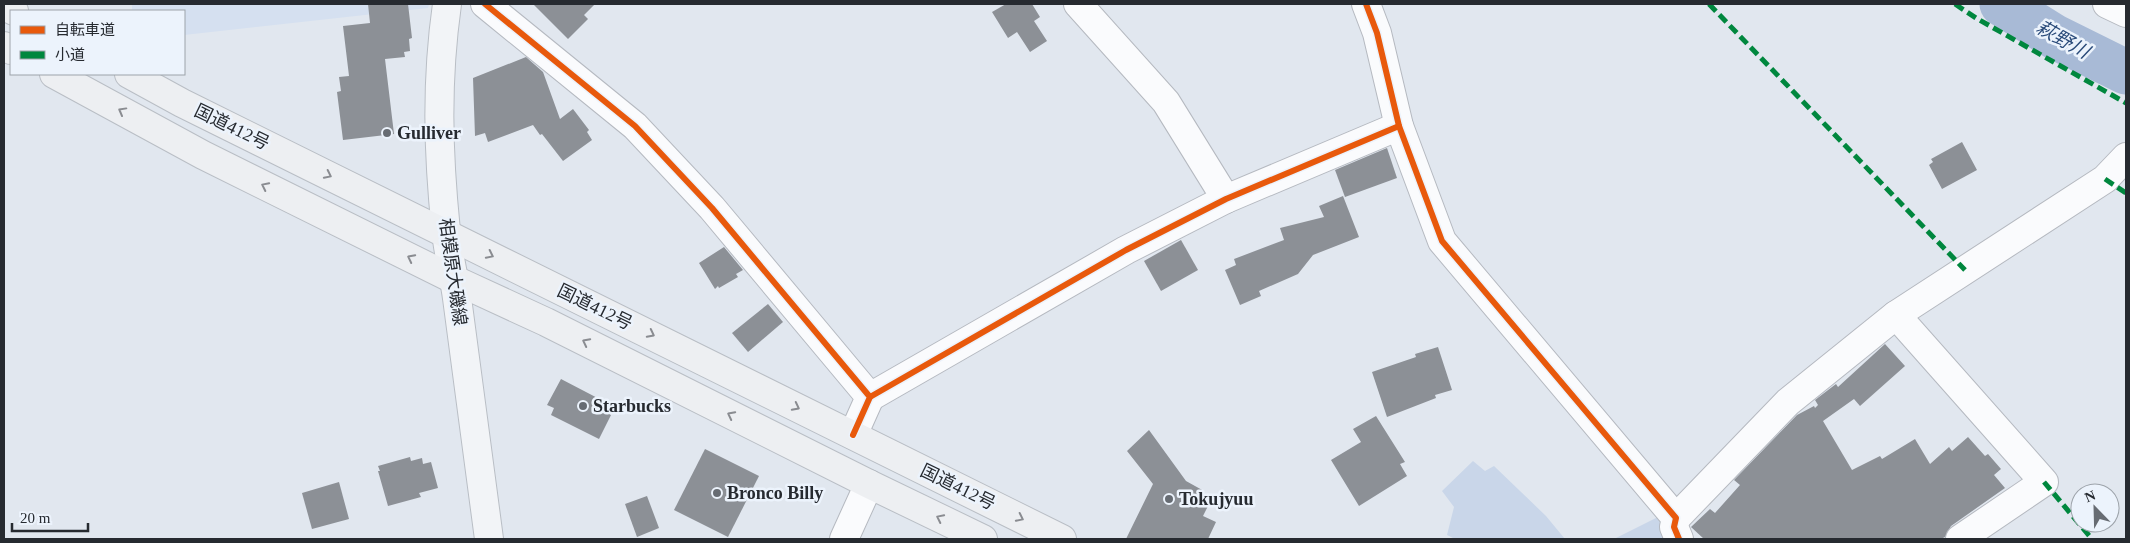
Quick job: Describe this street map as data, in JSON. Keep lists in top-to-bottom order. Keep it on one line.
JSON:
{"streets":{"highway":["国道412号"],"main road":["相模原大磯線"]},"crossings":[["国道412号","相模原大磯線"]],"water":["萩野川"],"places":["Gulliver","Starbucks","Bronco Billy","Tokujyuu"],"legend":["自転車道","小道"],"scale_bar":"20 m","north":"top left"}
